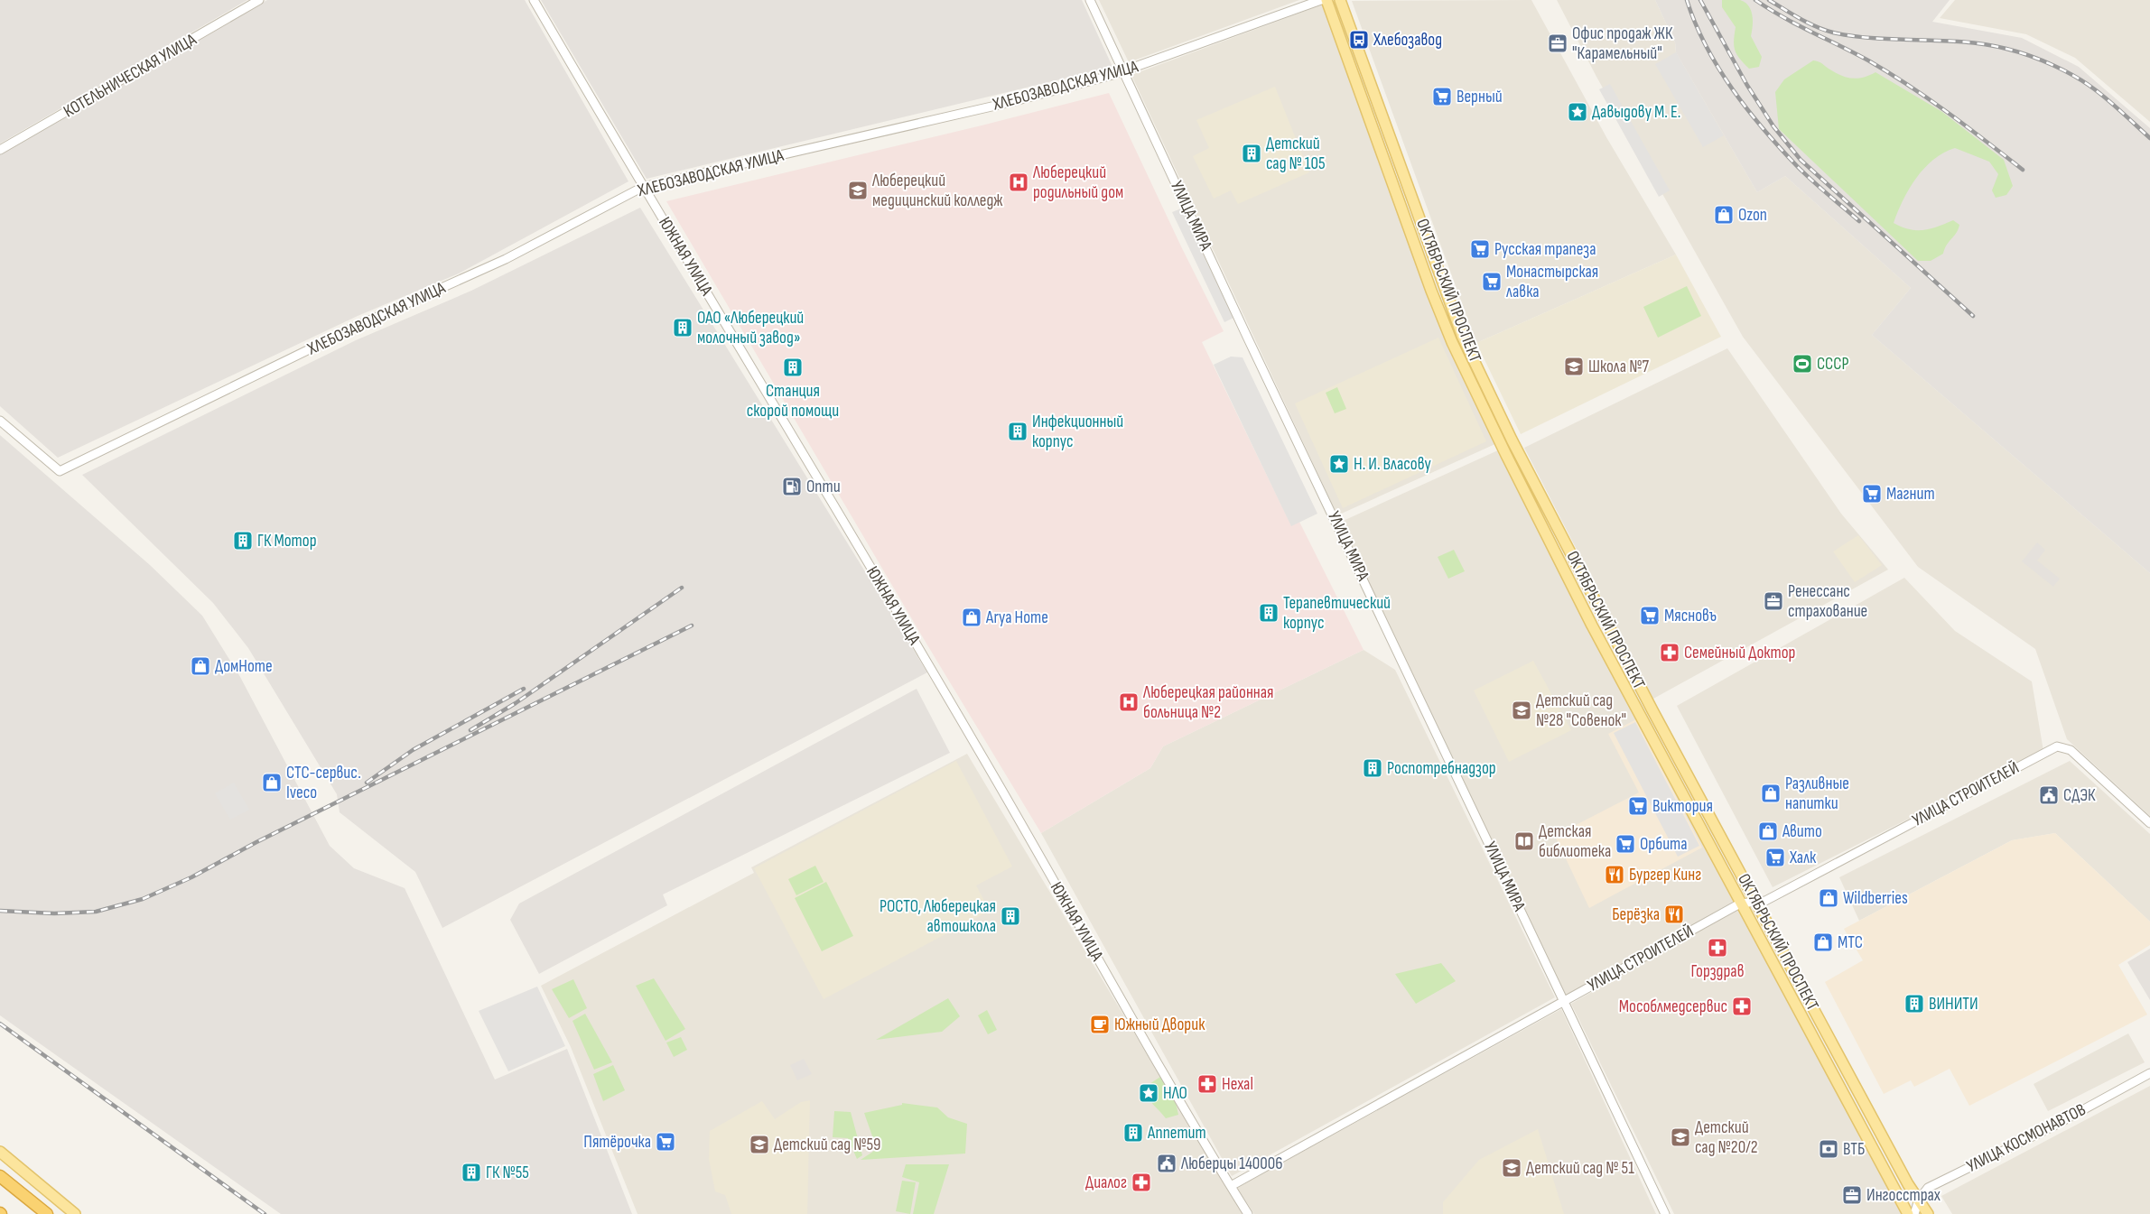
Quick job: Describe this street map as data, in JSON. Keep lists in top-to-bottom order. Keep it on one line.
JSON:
{"streets":{"main road":["ОКТЯБРЬСКИЙ ПРОСПЕКТ"],"street":["КОТЕЛЬНИЧЕСКАЯ УЛИЦА","ХЛЕБОЗАВОДСКАЯ УЛИЦА","УЛИЦА МИРА","ЮЖНАЯ УЛИЦА","УЛИЦА СТРОИТЕЛЕЙ","УЛИЦА КОСМОНАВТОВ"]},"crossings":[["ХЛЕБОЗАВОДСКАЯ УЛИЦА","УЛИЦА МИРА"],["ХЛЕБОЗАВОДСКАЯ УЛИЦА","ЮЖНАЯ УЛИЦА"],["УЛИЦА МИРА","УЛИЦА СТРОИТЕЛЕЙ"],["ЮЖНАЯ УЛИЦА","УЛИЦА СТРОИТЕЛЕЙ"],["ОКТЯБРЬСКИЙ ПРОСПЕКТ","УЛИЦА СТРОИТЕЛЕЙ"],["ОКТЯБРЬСКИЙ ПРОСПЕКТ","УЛИЦА КОСМОНАВТОВ"]],"places":{"bus stop":["Хлебозавод"],"office":["Офис продаж ЖК \"Карамельный\"","Ренессанс страхование","Ингосстрах"],"supermarket":["Верный","Русская трапеза","Монастырская лавка","Магнит","Мясновъ","Виктория","Орбита","Халк","Пятёрочка"],"place":["Давыдову М. Е.","Н. И. Власову","НЛО"],"building":["Детский сад № 105","ОАО «Люберецкий молочный завод»","Станция скорой помощи","Инфекционный корпус","ГК Мотор","Терапевтический корпус","Роспотребнадзор","РОСТО, Люберецкая автошкола","ВИНИТИ","Аппетит","ГК №55"],"hospital":["Люберецкий родильный дом","Люберецкая районная больница №2"],"school or university":["Люберецкий медицинский колледж","Школа №7","Детский сад №28 \"Совенок\"","Детский сад №20/2","Детский сад №59","Детский сад № 51"],"shop":["Ozon","Arya Home","ДомHome","СТС-сервис. Iveco","Разливные напитки","Авито","Wildberries","МТС"],"sports":["СССР"],"fuel station":["Опти"],"pharmacy":["Семейный Доктор","Горздрав","Мособлмедсервис","Hexal","Диалог"],"public building":["СДЭК","Люберцы 140006"],"library":["Детская библиотека"],"restaurant":["Бургер Кинг","Берёзка"],"cafe":["Южный Дворик"],"bank":["ВТБ"]}}
